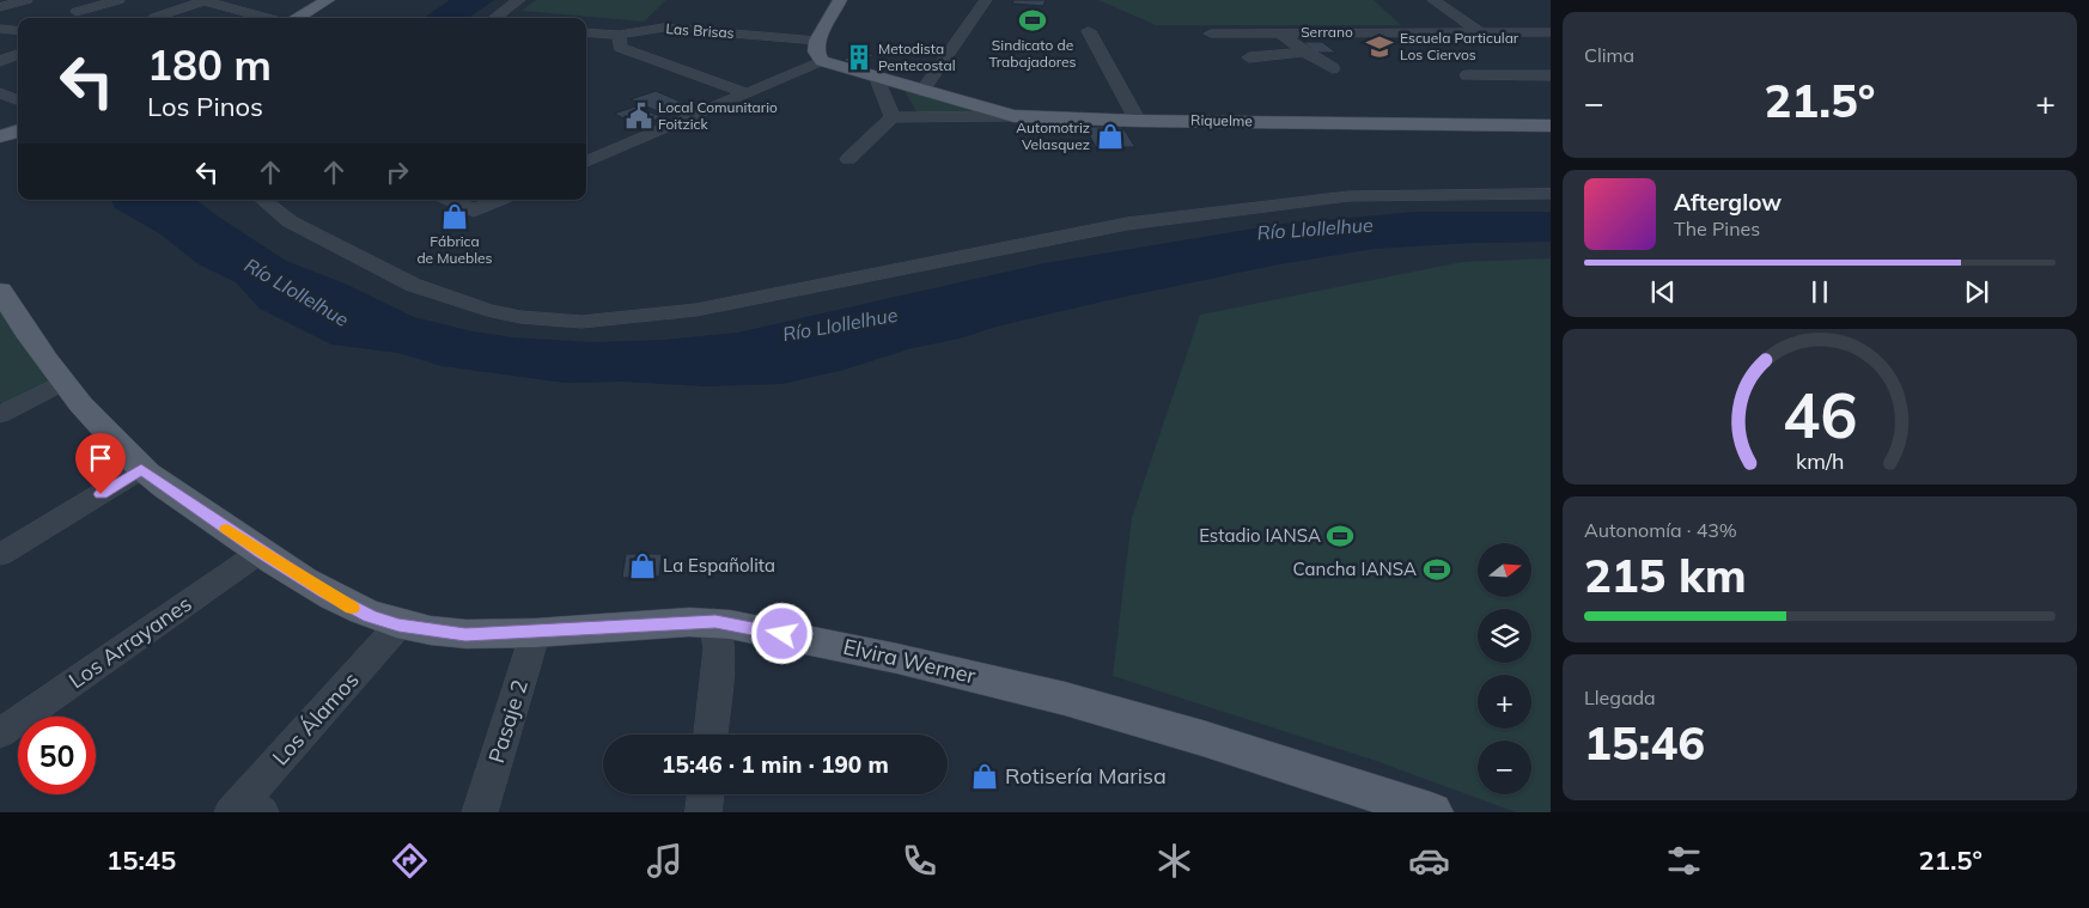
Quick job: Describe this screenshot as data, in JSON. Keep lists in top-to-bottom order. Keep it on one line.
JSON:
{"streets":{"main road":["Riquelme","Elvira Werner"],"street":["Las Brisas","Serrano","Los Arrayanes","Los Álamos","Pasaje 2"]},"crossings":[["Los Arrayanes","Elvira Werner"],["Elvira Werner","Los Álamos"],["Elvira Werner","Pasaje 2"]],"water":["Río Llollelhue"],"places":{"sports":["Sindicato de Trabajadores","Estadio IANSA","Cancha IANSA"],"school or university":["Escuela Particular Los Ciervos"],"building":["Metodista Pentecostal"],"public building":["Local Comunitario Foitzick"],"shop":["Automotriz Velasquez","Fábrica de Muebles","La Españolita","Rotisería Marisa"]},"north":"right","page":{"tile":["Clima",["Autonomía · 43%","215 km"],["Llegada","15:46"]],"turn":["180 m","Los Pinos"],"heat":["−","21.5°","+"],"song":["Afterglow","The Pines"],"map_buttons":["+","−"],"limit":"50","trip":"15:46 · 1 min · 190 m","tabs":["15:45","21.5°"],"gauge":["46","km/h"]}}
